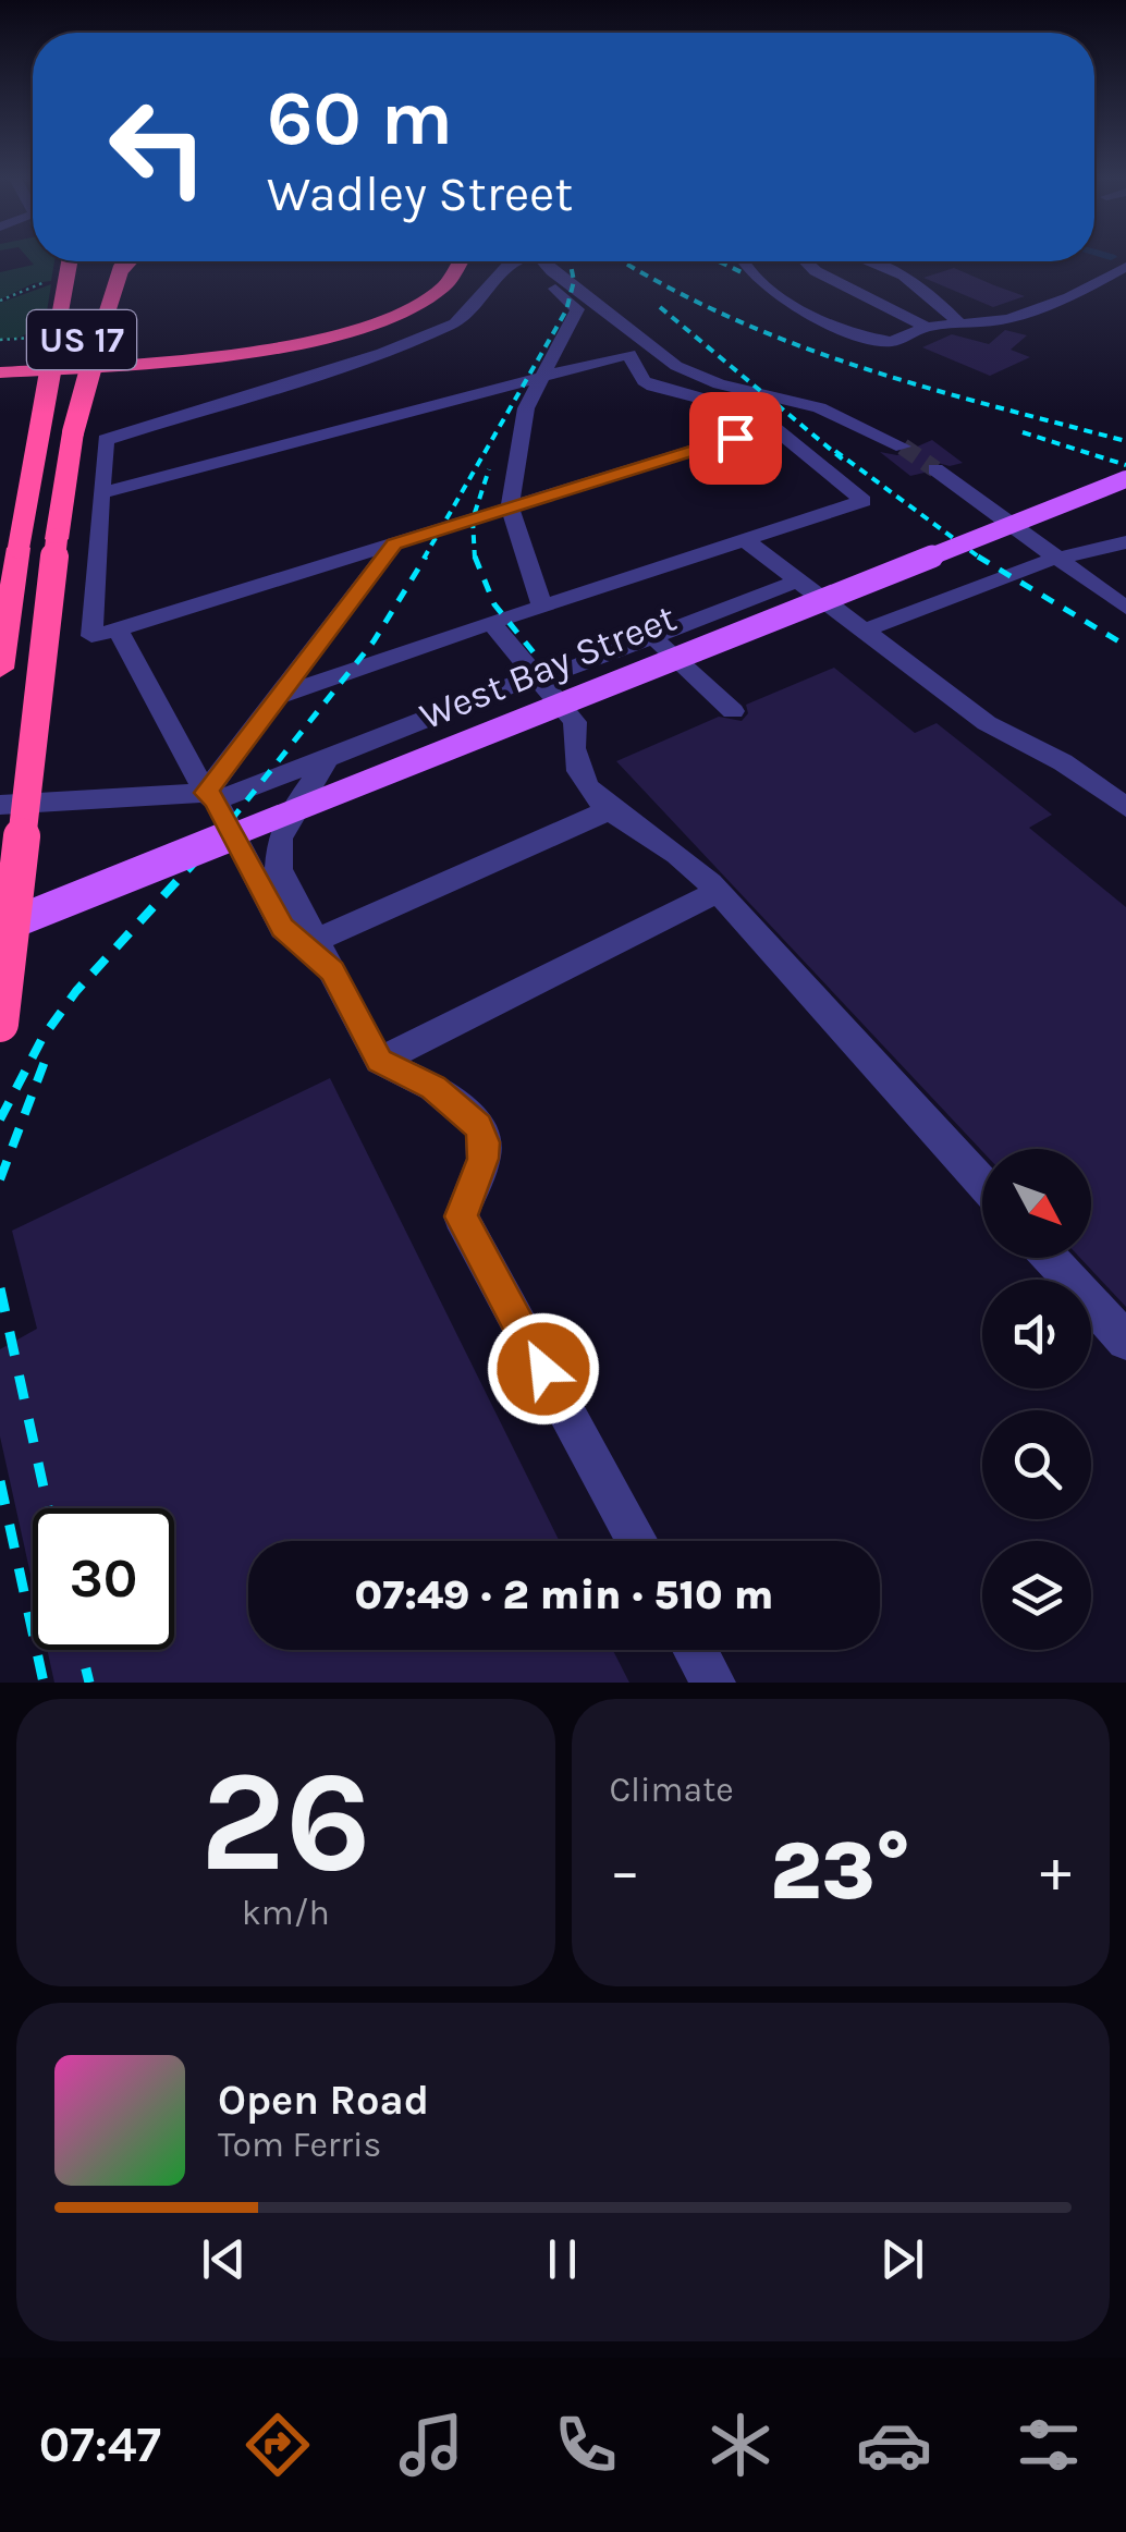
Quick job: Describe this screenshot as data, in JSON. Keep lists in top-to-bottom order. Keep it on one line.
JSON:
{"streets":{"highway":["US 17"],"main road":["West Bay Street"]},"north":"bottom right","page":{"turn":["60 m","Wadley Street"],"limit":"30","trip":"07:49 · 2 min · 510 m","tile":[["26","km/h"],"Climate"],"heat":["−","23°","+"],"song":["Open Road","Tom Ferris"],"tabs":"07:47"}}
